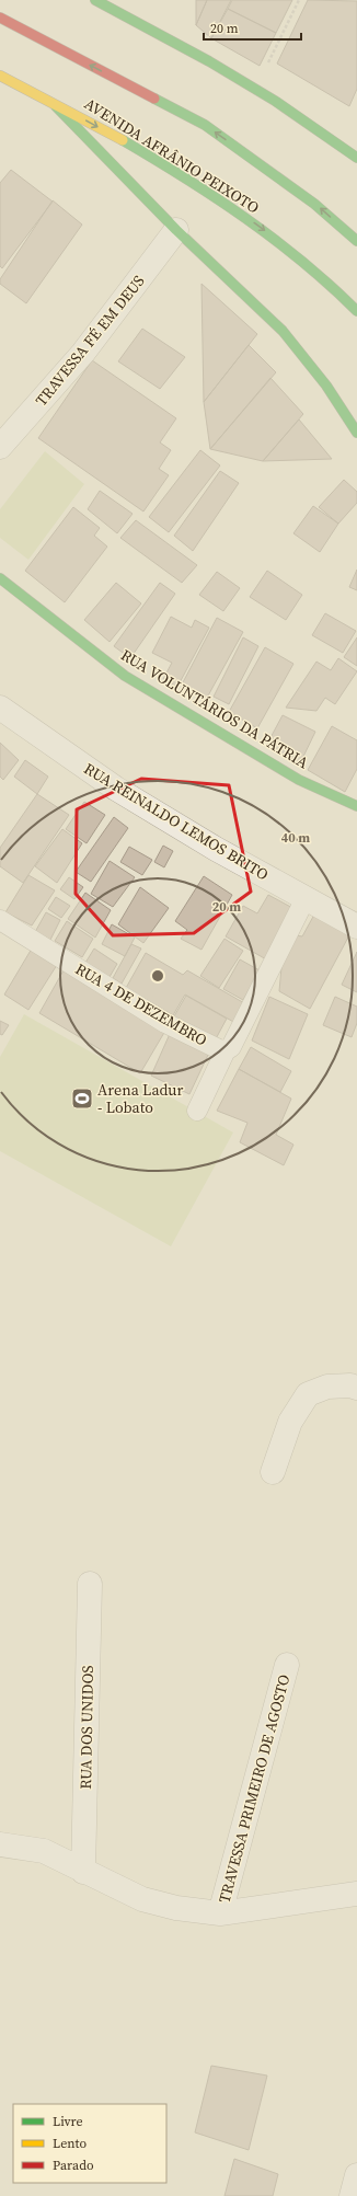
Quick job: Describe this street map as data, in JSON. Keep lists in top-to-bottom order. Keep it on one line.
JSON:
{"streets":{"street":["AVENIDA AFRÂNIO PEIXOTO","TRAVESSA FÉ EM DEUS","RUA VOLUNTÁRIOS DA PÁTRIA","RUA REINALDO LEMOS BRITO","RUA DOS UNIDOS","TRAVESSA PRIMEIRO DE AGOSTO"],"lane":["RUA 4 DE DEZEMBRO"]},"crossings":[["RUA REINALDO LEMOS BRITO","RUA 4 DE DEZEMBRO"]],"places":{"sports":["Arena Ladur - Lobato"]},"legend":["Livre","Lento","Parado"],"scale_bar":"20 m","rings":["40 m","20 m"]}
